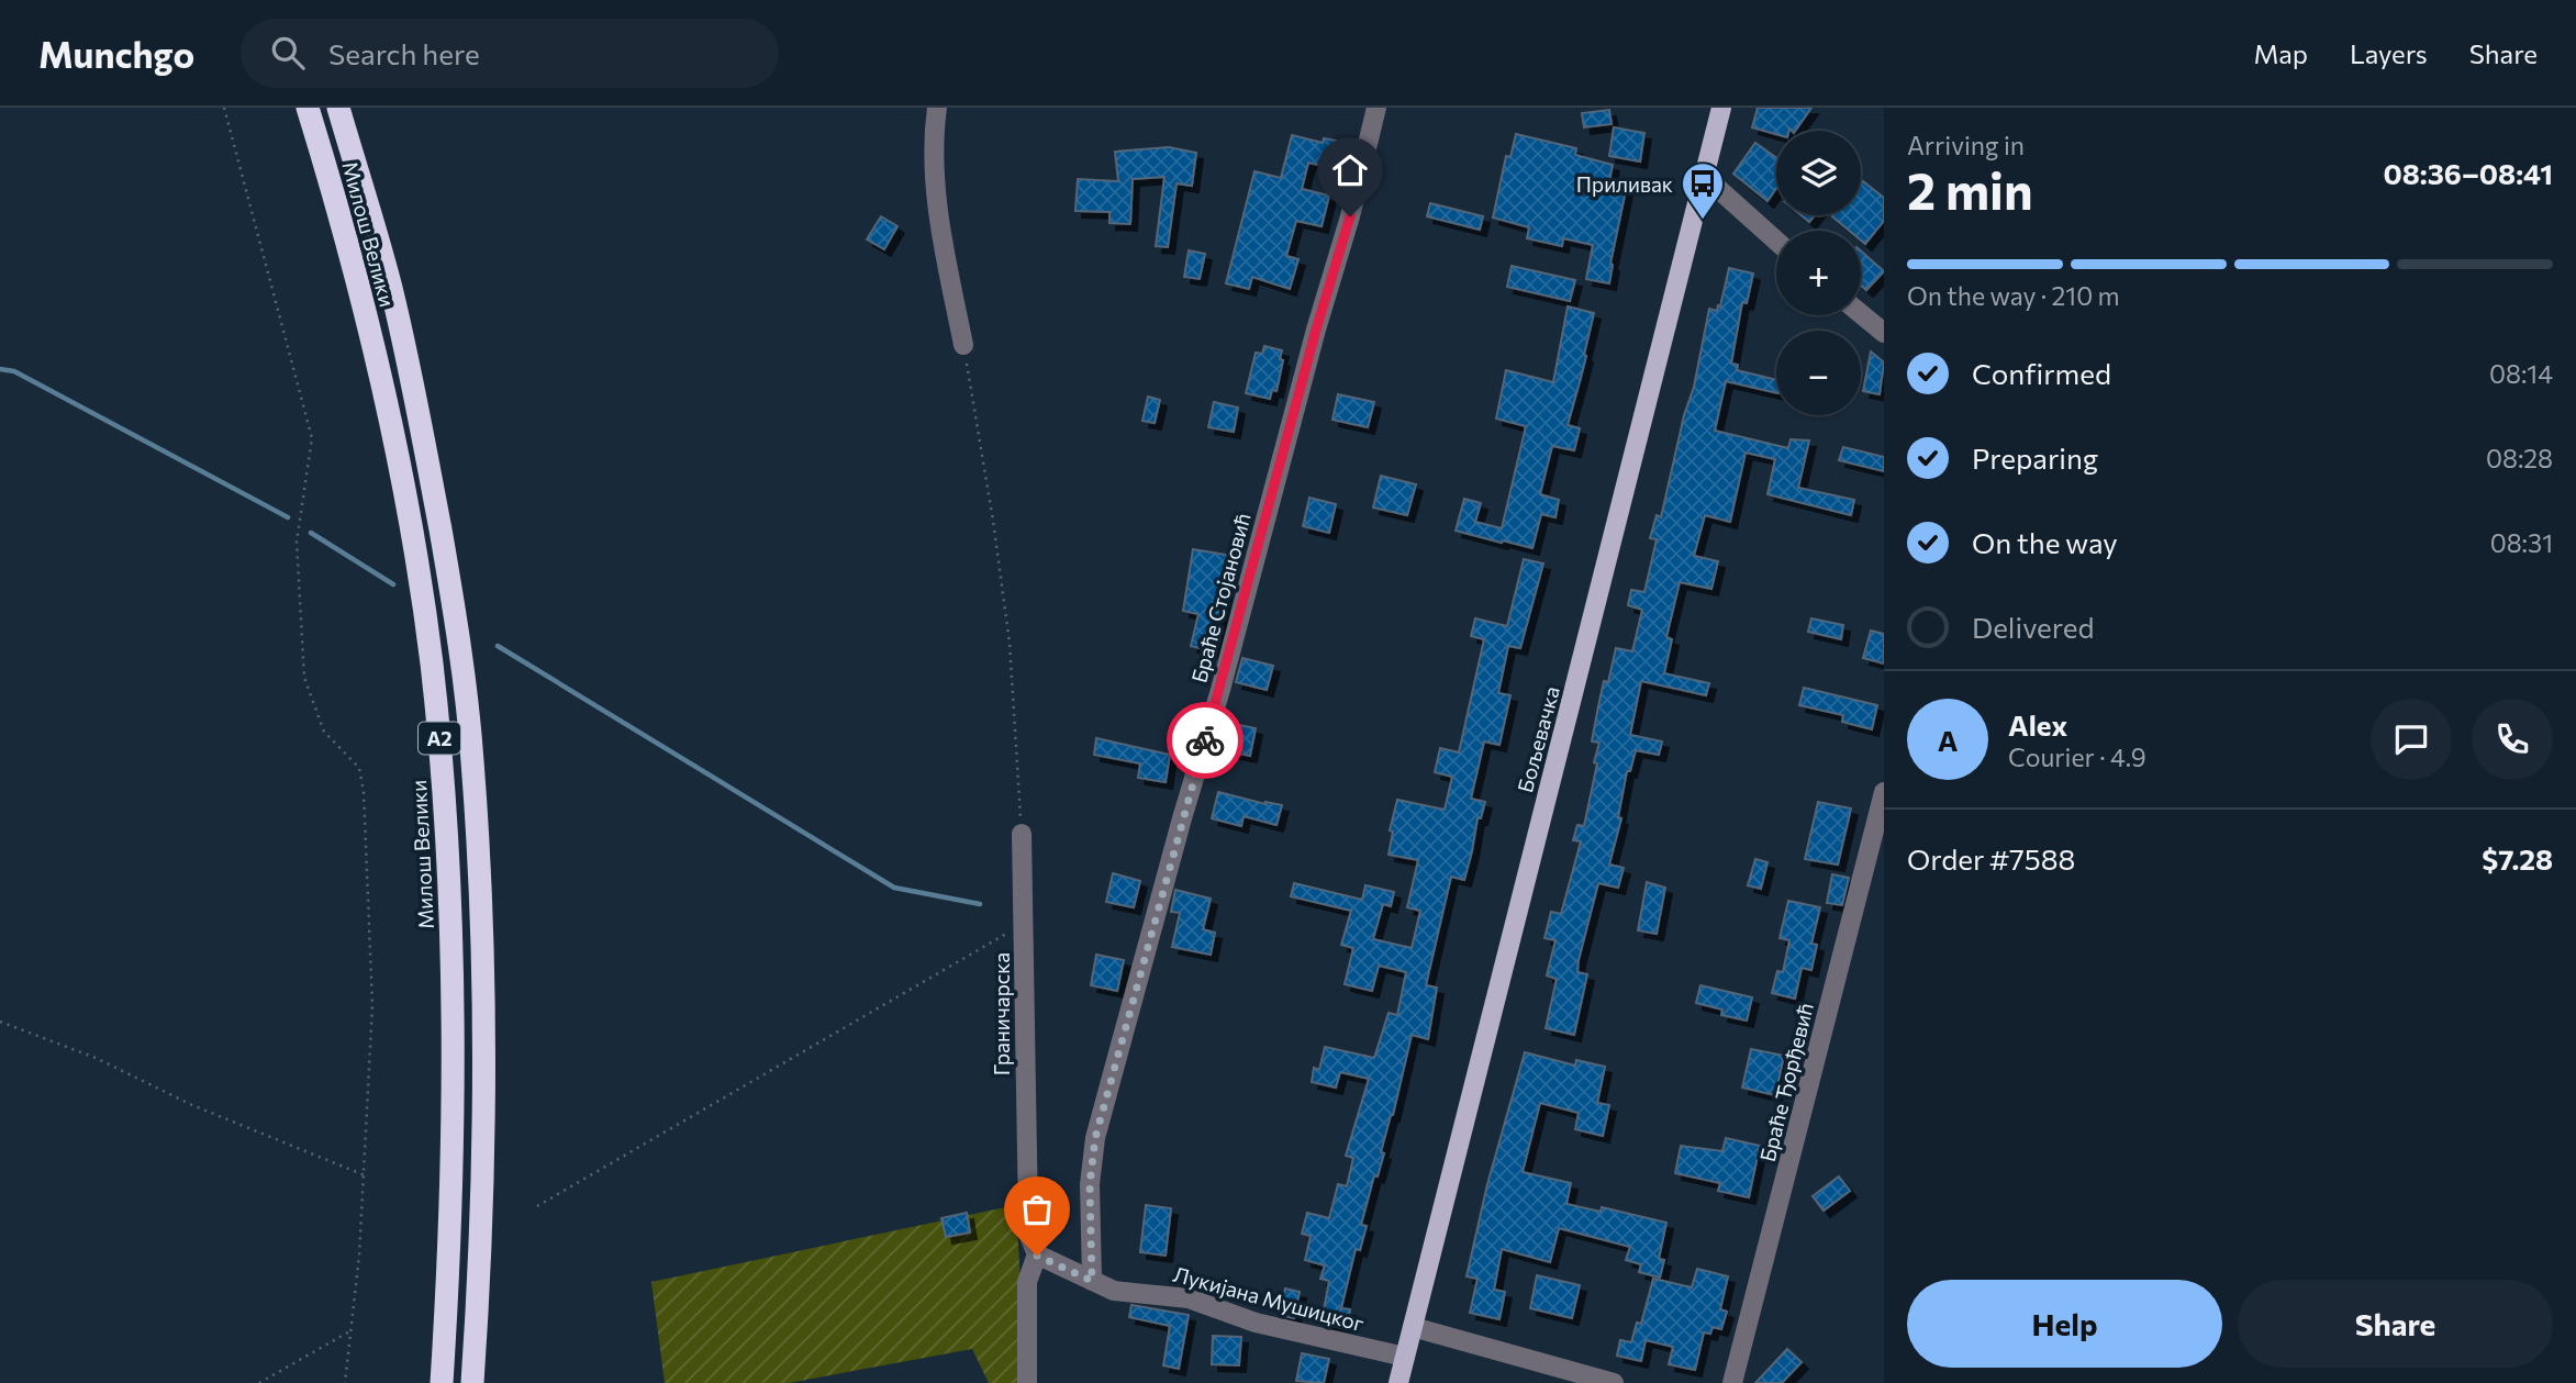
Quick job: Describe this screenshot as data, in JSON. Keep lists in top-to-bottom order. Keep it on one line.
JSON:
{"streets":{"highway":["Милош Велики","A2"],"main road":["Бољевачка"],"street":["Браће Стојановић","Граничарска","Браће Ђорђевић","Лукијана Мушицког"]},"crossings":[["Браће Стојановић","Лукијана Мушицког"],["Бољевачка","Лукијана Мушицког"],["Граничарска","Лукијана Мушицког"]],"places":{"bus stop":["Приливак"]},"page":{"header":"Munchgo","search":"Search here","nav":["Map","Layers","Share"],"heading":["2 min","Arriving in","08:36–08:41"],"panel":["Alex","Courier · 4.9","Order #7588","$7.28"],"map_buttons":["+","−"],"bar":"On the way · 210 m","list":[["Confirmed","08:14"],["Preparing","08:28"],["On the way","08:31"],"Delivered"],"round":"A","buttons":["Help","Share"]}}
